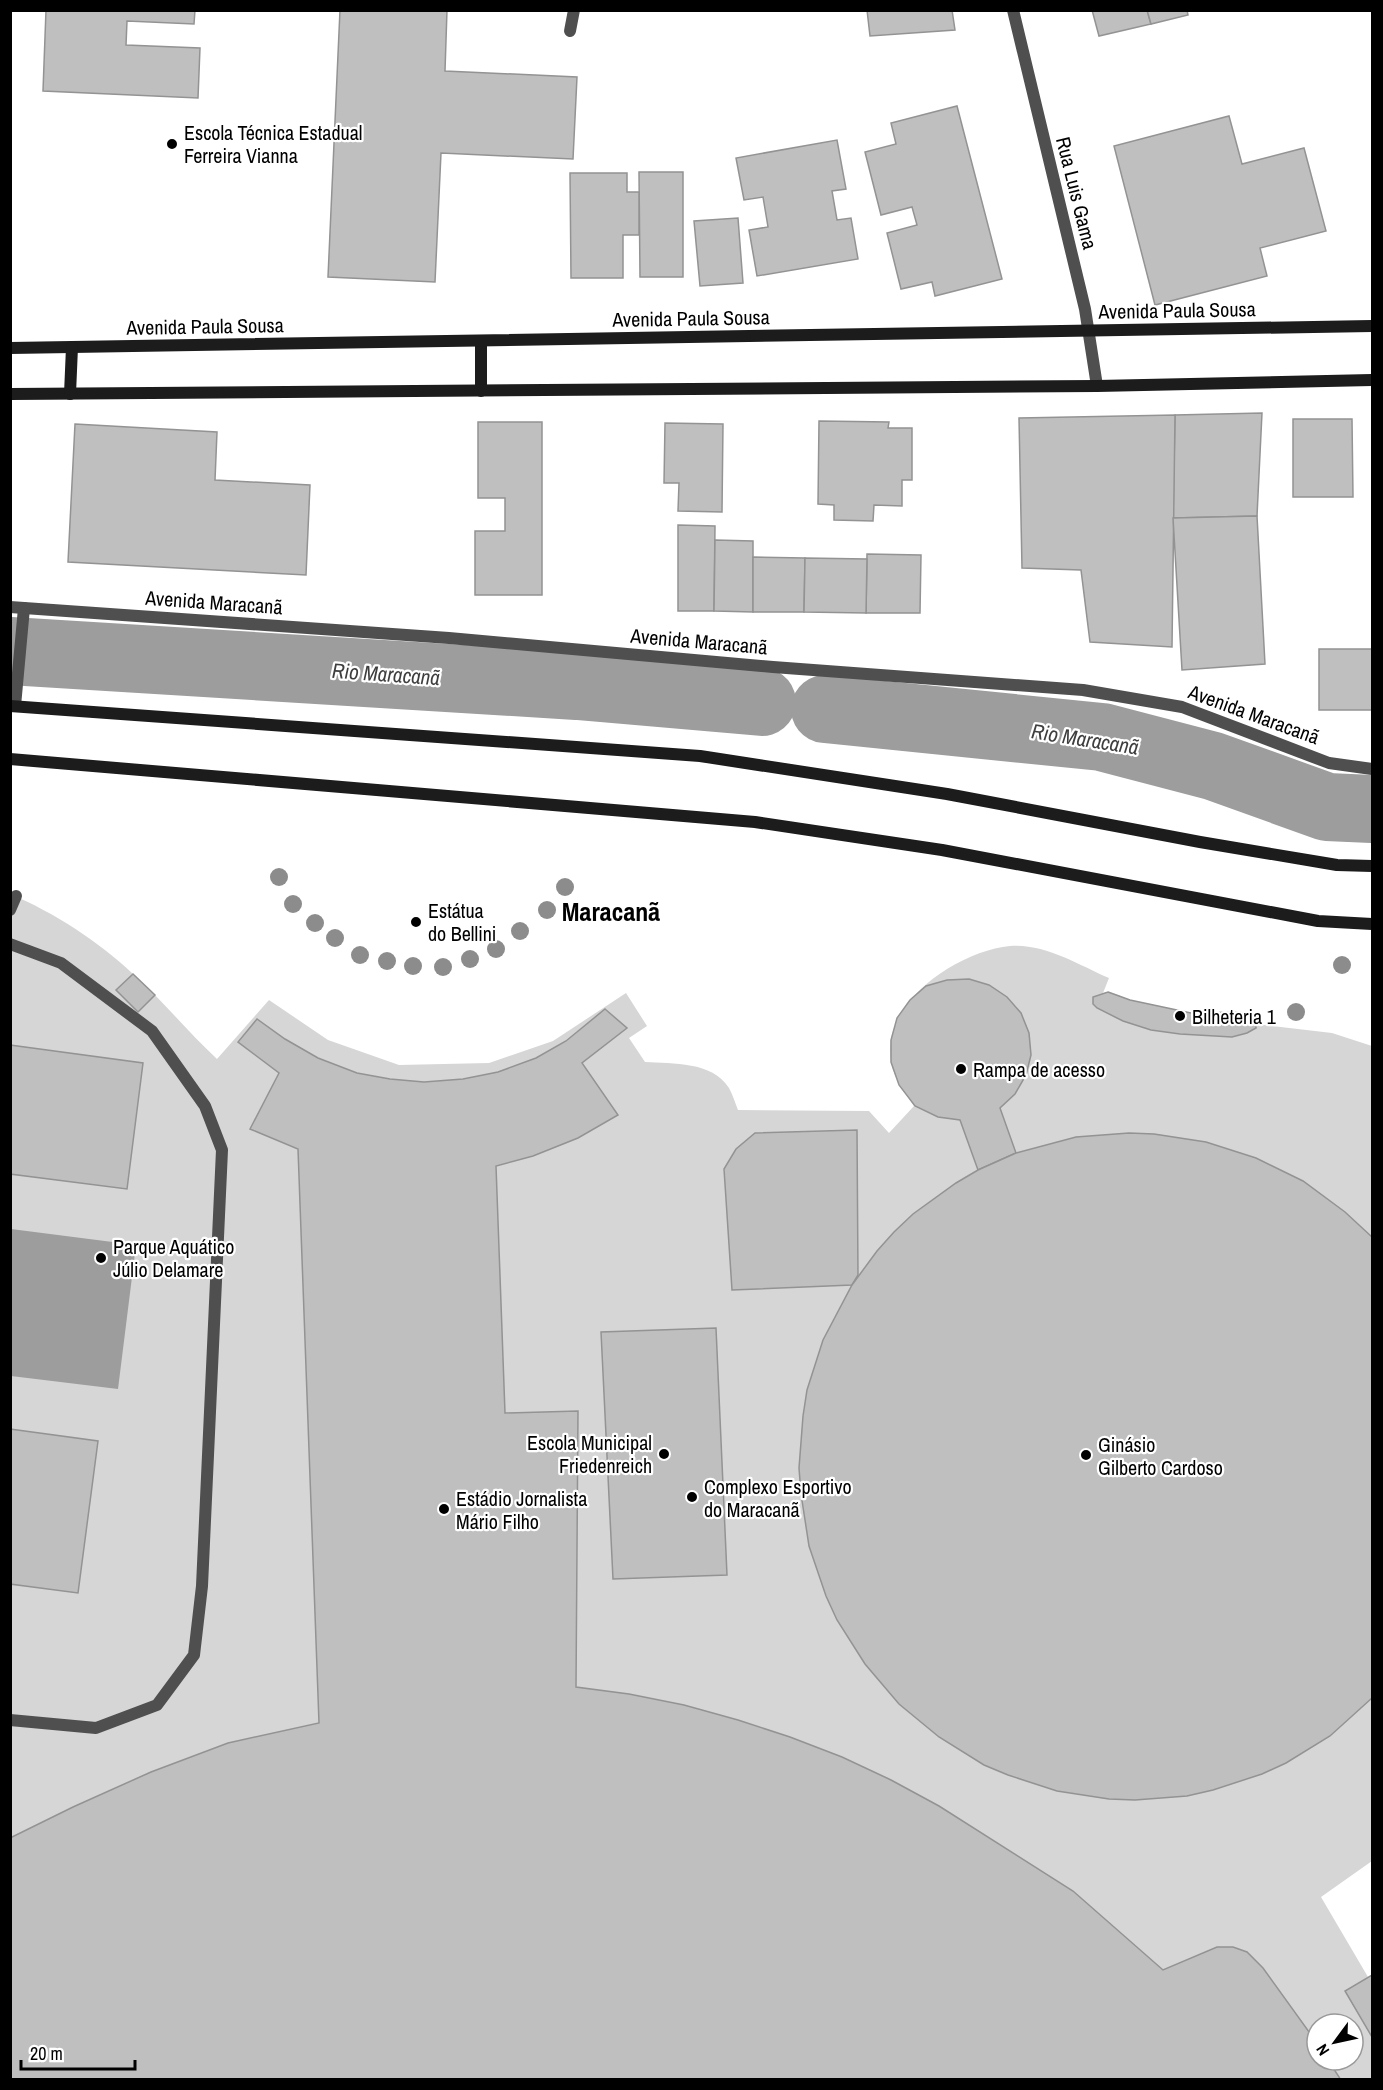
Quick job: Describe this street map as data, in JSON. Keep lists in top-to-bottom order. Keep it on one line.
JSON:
{"streets":{"street":["Rua Luis Gama","Avenida Paula Sousa","Avenida Maracanã"]},"crossings":[["Rua Luis Gama","Avenida Paula Sousa"]],"districts":["Maracanã"],"water":["Rio Maracanã"],"places":["Escola Técnica Estadual Ferreira Vianna","Estátua do Bellini","Bilheteria 1","Rampa de acesso","Parque Aquático Júlio Delamare","Escola Municipal Friedenreich","Ginásio Gilberto Cardoso","Complexo Esportivo do Maracanã","Estádio Jornalista Mário Filho"],"scale_bar":"20 m","north":"bottom left"}
